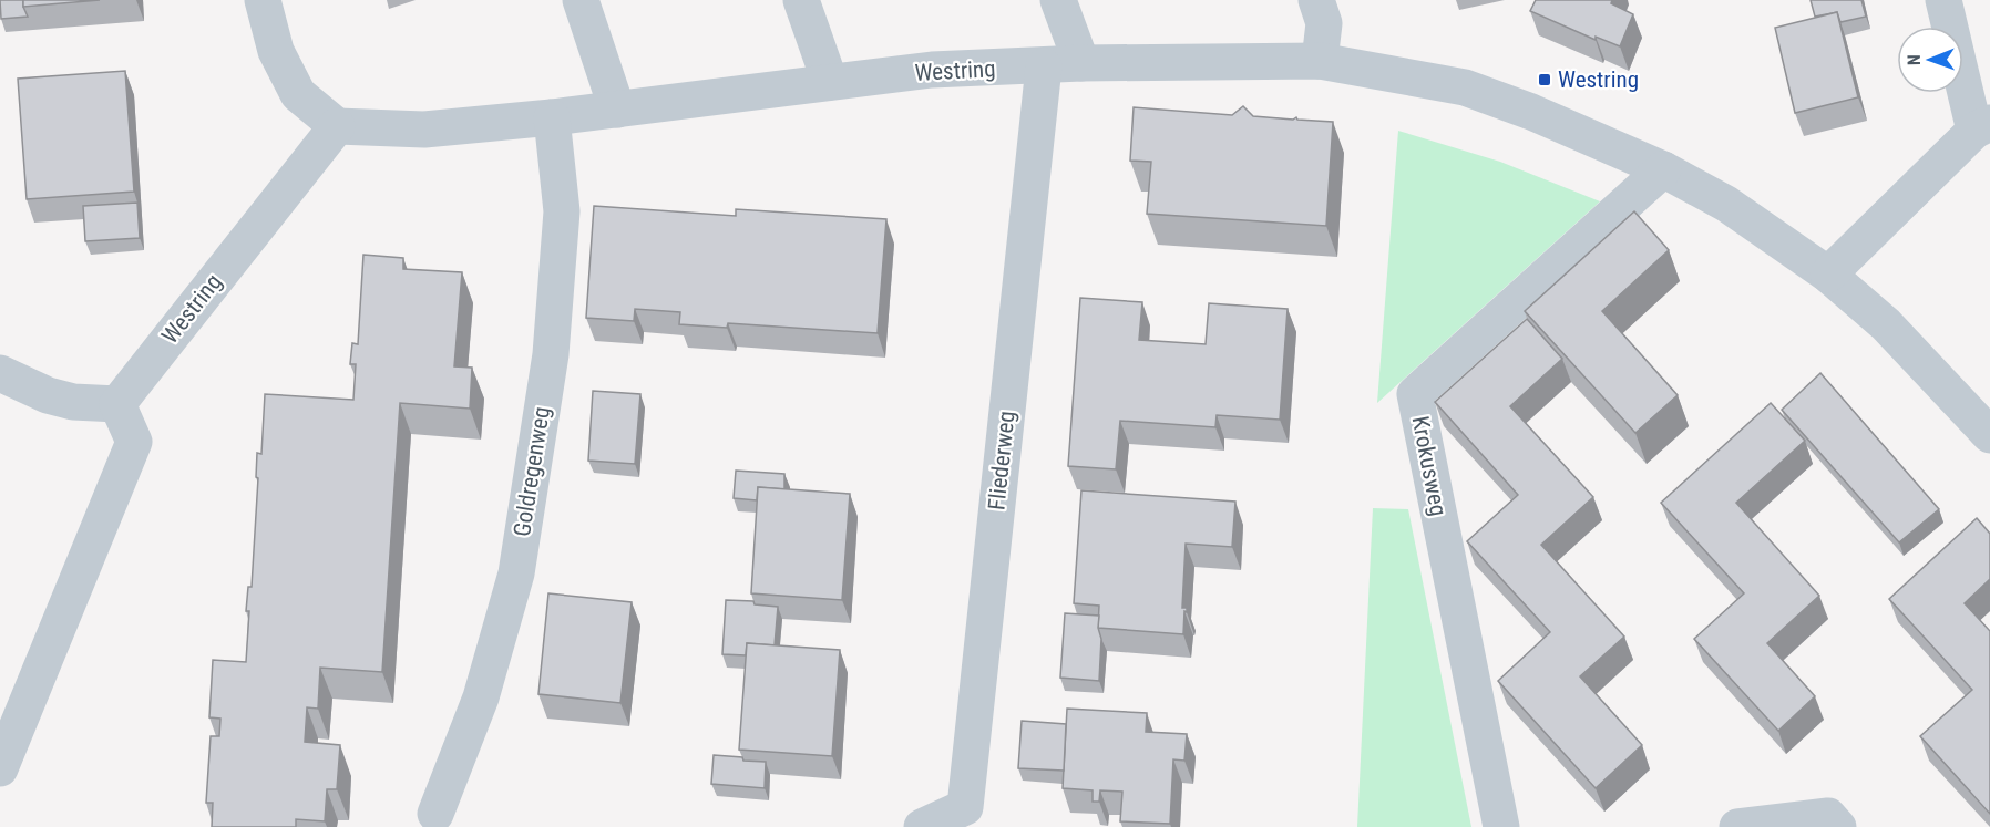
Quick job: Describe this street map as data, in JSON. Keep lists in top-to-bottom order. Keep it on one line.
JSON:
{"streets":{"street":["Westring","Fliederweg","Krokusweg","Goldregenweg"]},"crossings":[["Westring","Fliederweg"],["Westring","Krokusweg"],["Westring","Goldregenweg"]],"places":{"transit":["Westring"]},"north":"left"}
